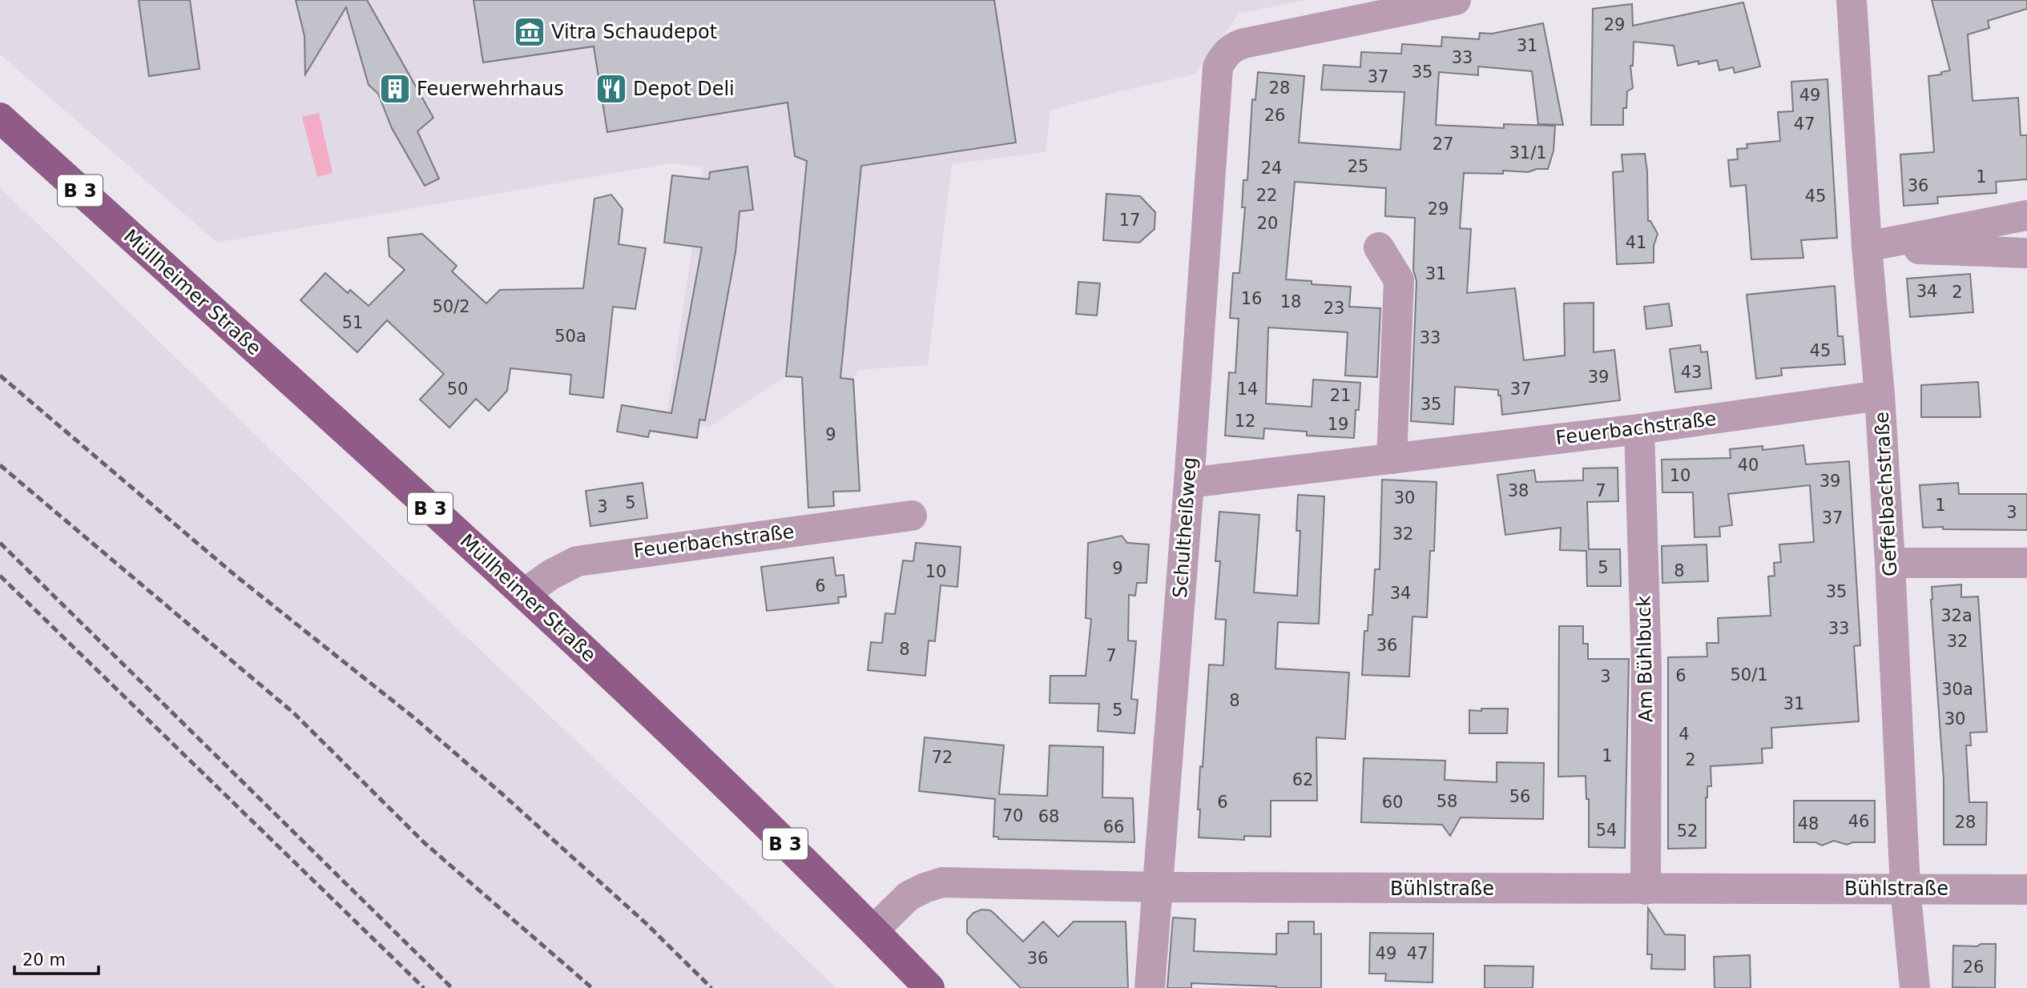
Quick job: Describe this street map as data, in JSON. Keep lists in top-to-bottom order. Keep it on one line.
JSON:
{"streets":{"main road":["B 3","Müllheimer Straße"],"street":["Feuerbachstraße","Geffelbachstraße","Schultheißweg","Am Bühlbuck","Bühlstraße"]},"crossings":[["B 3","Müllheimer Straße"],["B 3","Bühlstraße"],["Müllheimer Straße","Feuerbachstraße"],["Müllheimer Straße","Bühlstraße"],["Feuerbachstraße","Geffelbachstraße"],["Feuerbachstraße","Schultheißweg"],["Feuerbachstraße","Am Bühlbuck"],["Geffelbachstraße","Bühlstraße"],["Schultheißweg","Bühlstraße"],["Am Bühlbuck","Bühlstraße"]],"places":{"museum":["Vitra Schaudepot"],"building":["Feuerwehrhaus"],"restaurant":["Depot Deli"]},"house_numbers":["29","31","33","35","37","28","49","26","47","27","31/1","25","24","1","36","22","45","29","17","20","41","31","34","2","16","18","50/2","23","51","50a","33","45","43","39","50","14","37","21","35","12","19","9","40","10","39","38","7","30","5","1","3","3","37","32","5","9","8","10","6","35","34","32a","33","32","36","8","7","50/1","6","3","30a","8","31","5","30","4","1","72","2","62","56","58","6","60","70","68","46","28","48","66","54","52","49","47","36","26"],"scale_bar":"20 m"}
